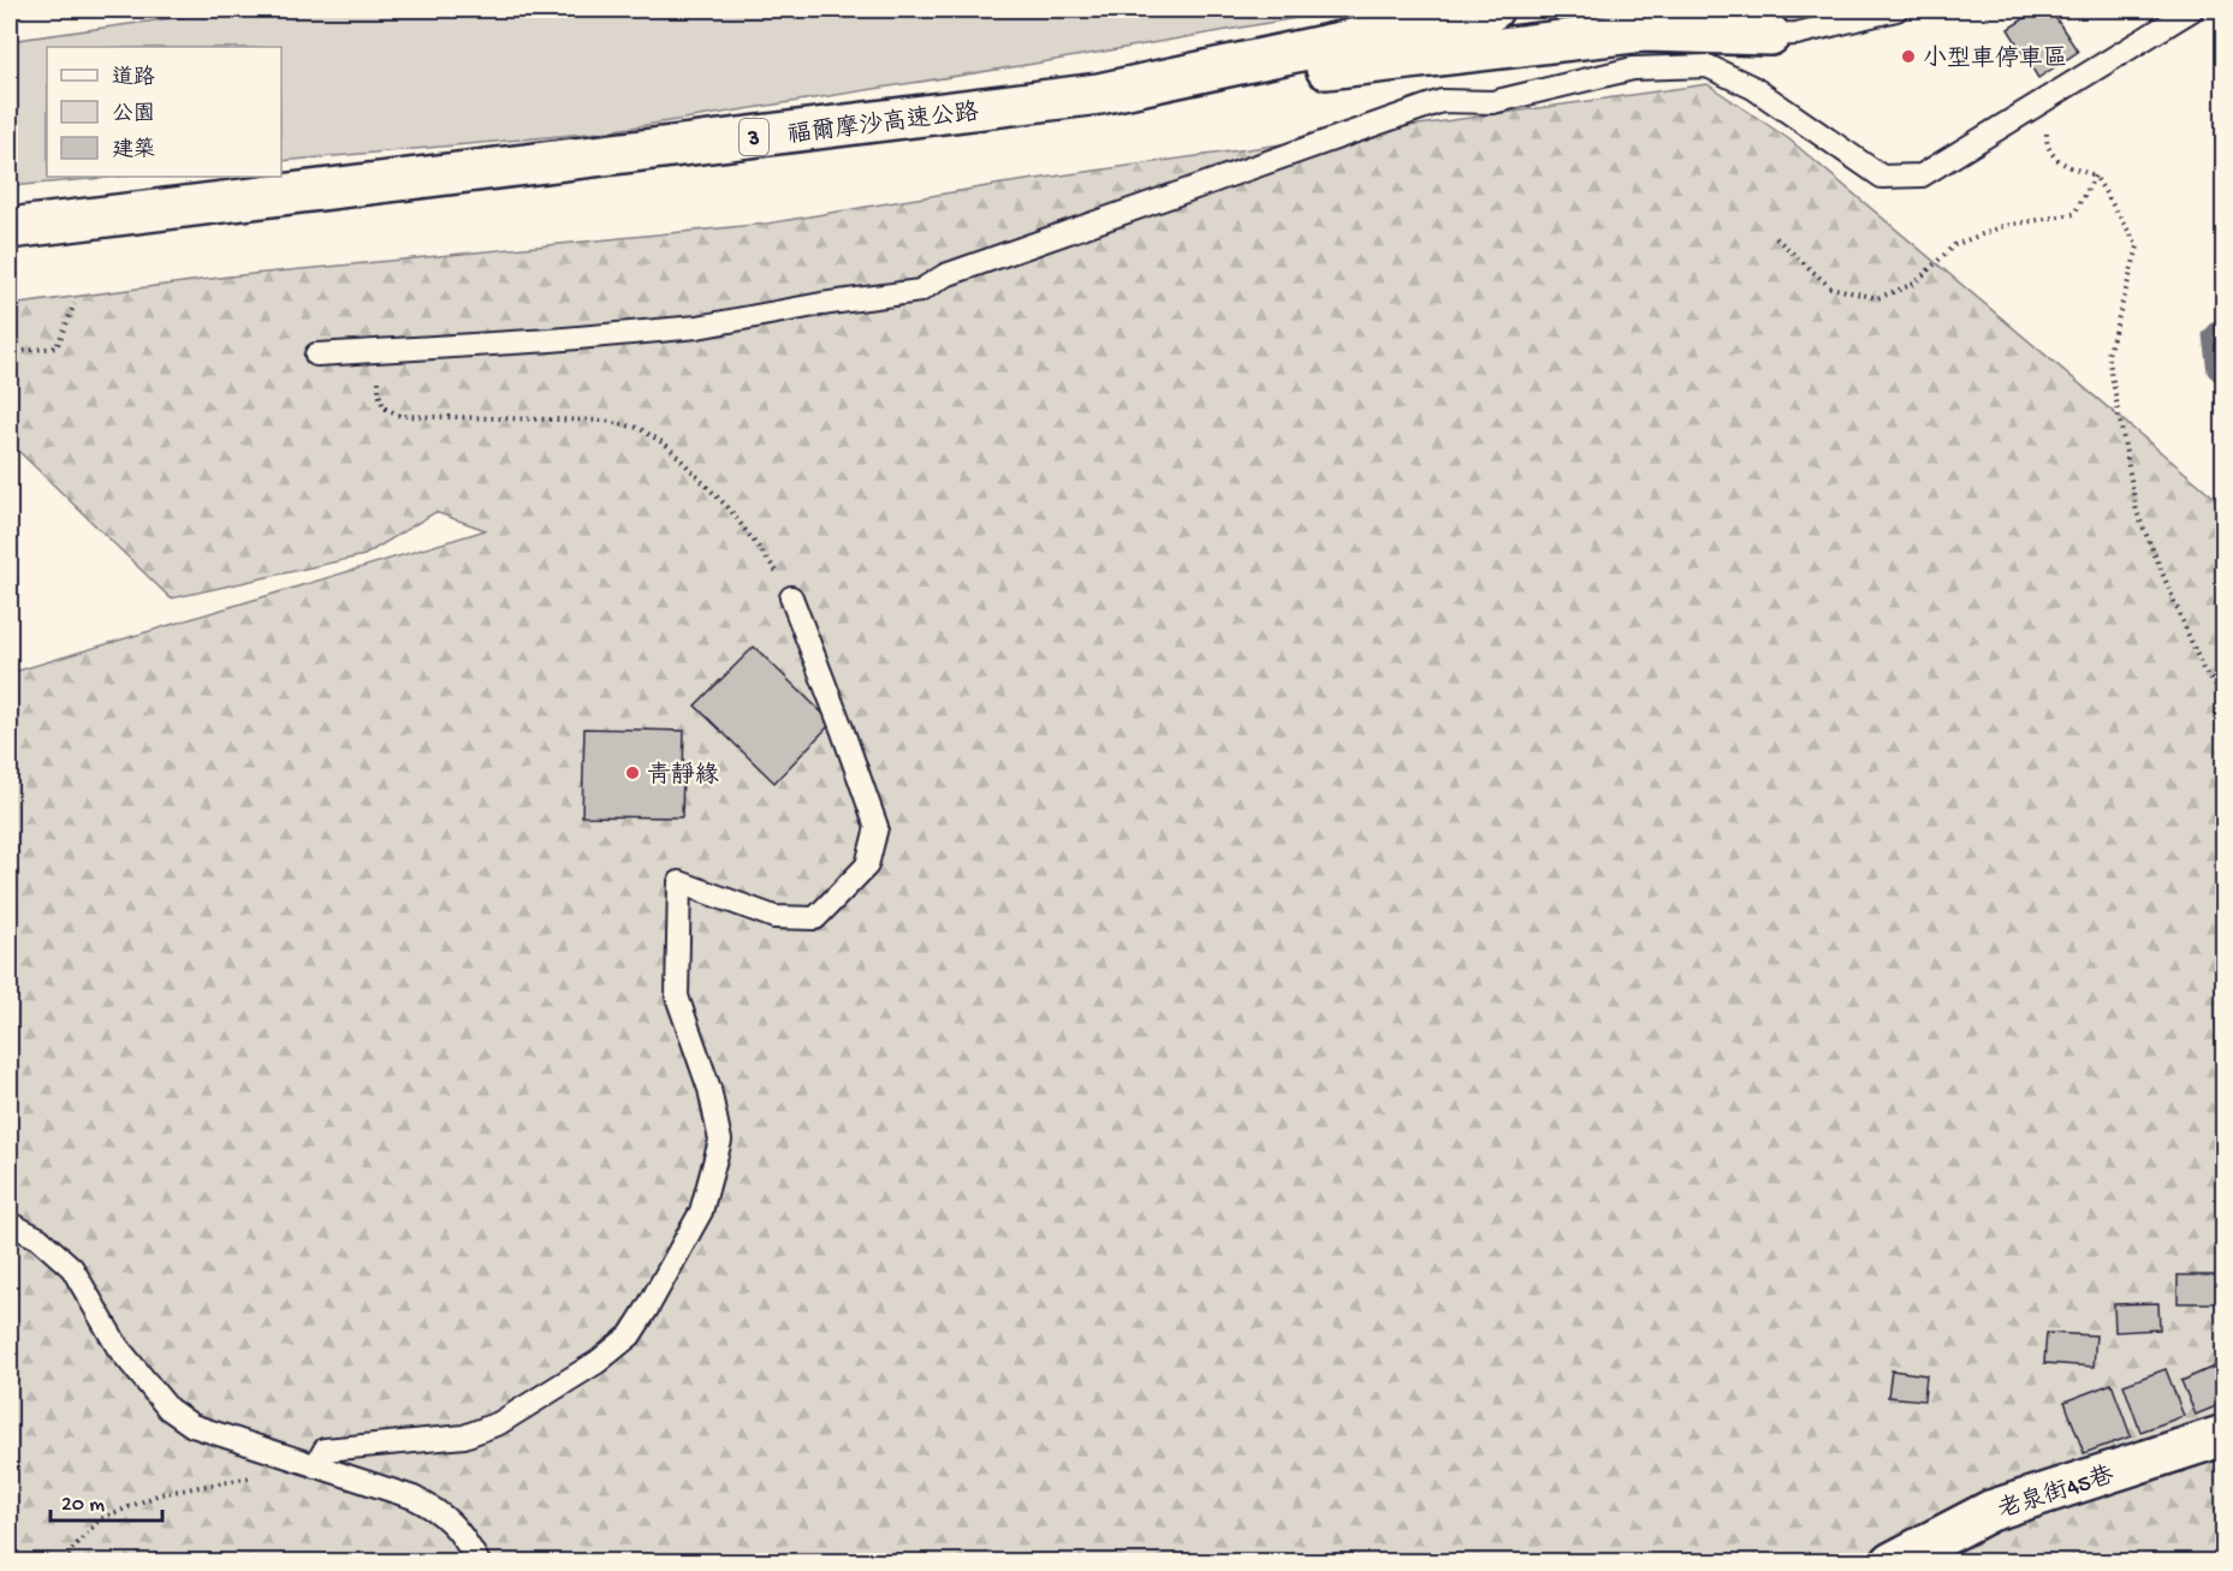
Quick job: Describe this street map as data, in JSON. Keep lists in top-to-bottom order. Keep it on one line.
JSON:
{"streets":{"main road":["福爾摩沙高速公路","3","老泉街45巷"]},"places":["小型車停車區","青靜緣"],"legend":["道路","公園","建築"],"scale_bar":"20 m"}
